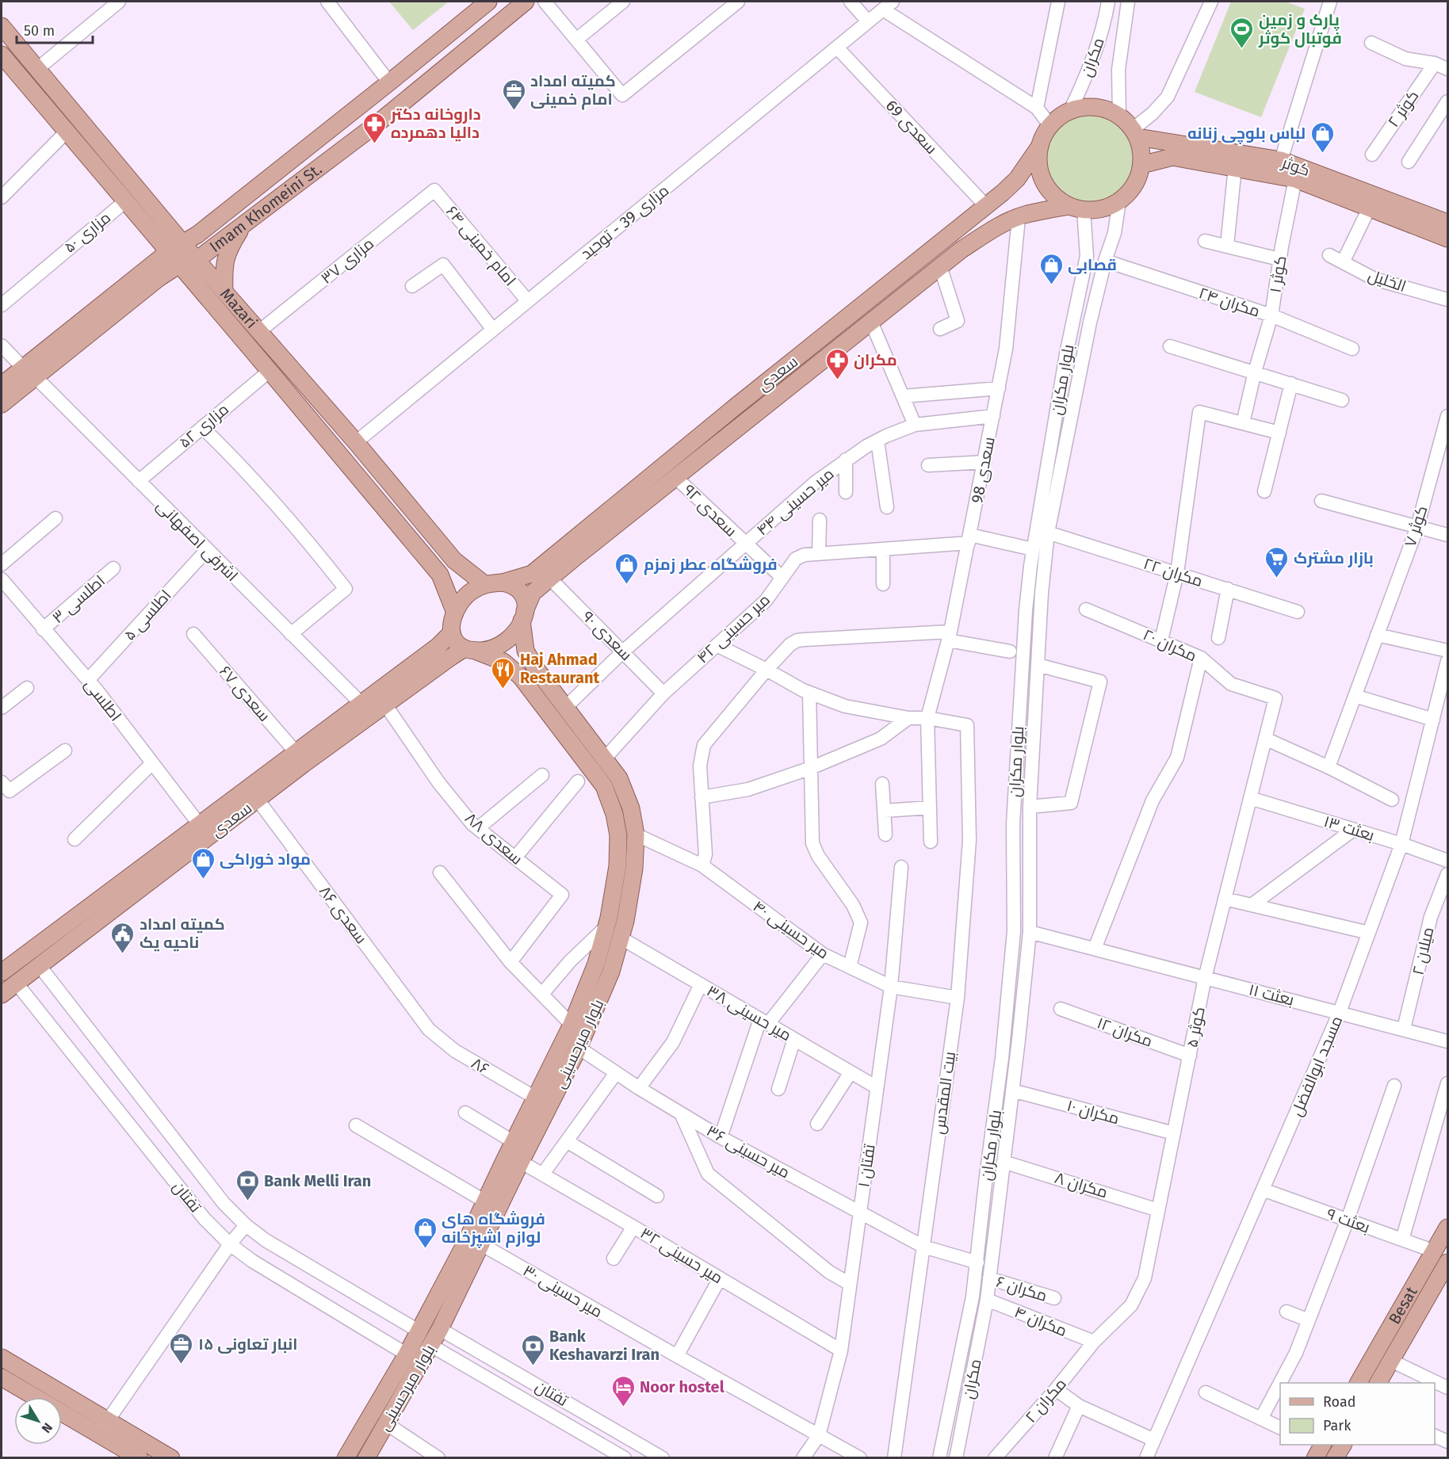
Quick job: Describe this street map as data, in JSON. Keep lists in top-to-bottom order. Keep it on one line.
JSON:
{"streets":{"main road":["کوثر","Imam Khomeini St.","Mazari","سعدی","بلوار میرحسینی","Besat"],"street":["مکران","کوثر ۲","سعدی 69","مزاری 39 - توحید","مزاری ۵۰","امام خمینی ۶۴","مزاری ۳۷","کوثر ۱","الخلیل","مکران ۲۴","بلوار مکران","مزاری ۵۲","سعدی 98","میر حسینی ۴۴","سعدی ۹۲","کوثر ۷","اشرفی اصفهانی","مکران ۲۲","اطلسی ۳","اطلسی ۵","میر حسینی ۴۲","سعدی ۹۰","مکران ۲۰","سعدی ۶۷","اطلسی","بعثت ۱۳","سعدی ۸۸","سعدی ۸۶","میر حسینی ۴۰","میلان ۲","بعثت ۱۱","میر حسینی ۳۸","کوثر ۵","مکران ۱۲","۸۶","مسجد ابوالفضل","بیت المقدس","مکران ۱۰","میر حسینی ۳۶","تفتان ۱","مکران ۸","تفتان","بعثت ۹","میر حسینی ۳۲","مکران ۶","میر حسینی ۳۰","مکران ۴","مکران ۲"]},"crossings":[["مکران","کوثر"],["مکران","سعدی"],["مکران","بلوار مکران"],["مکران","مکران ۴"],["سعدی 69","مزاری 39 - توحید"],["سعدی 69","سعدی"],["کوثر","کوثر ۱"],["کوثر","سعدی"],["کوثر","بلوار مکران"],["Imam Khomeini St.","Mazari"],["Imam Khomeini St.","اشرفی اصفهانی"],["مزاری 39 - توحید","امام خمینی ۶۴"],["مزاری 39 - توحید","Mazari"],["مزاری ۵۰","Mazari"],["امام خمینی ۶۴","مزاری ۳۷"],["مزاری ۳۷","Mazari"],["کوثر ۱","مکران ۲۴"],["مکران ۲۴","بلوار مکران"],["Mazari","سعدی"],["Mazari","مزاری ۵۲"],["Mazari","بلوار میرحسینی"],["سعدی","بلوار مکران"],["سعدی","سعدی 98"],["سعدی","سعدی ۹۲"],["سعدی","اشرفی اصفهانی"],["سعدی","سعدی ۹۰"],["سعدی","سعدی ۶۷"],["سعدی","اطلسی"],["سعدی","سعدی ۸۸"],["سعدی","سعدی ۸۶"],["سعدی","بلوار میرحسینی"],["سعدی","تفتان"],["بلوار مکران","مکران ۲۲"],["بلوار مکران","میر حسینی ۴۲"],["بلوار مکران","بعثت ۱۱"],["بلوار مکران","مکران ۱۰"],["بلوار مکران","میر حسینی ۳۶"],["بلوار مکران","مکران ۸"],["بلوار مکران","مکران ۶"],["بلوار مکران","مکران ۴"],["مزاری ۵۲","اشرفی اصفهانی"],["سعدی 98","میر حسینی ۴۴"],["سعدی 98","میر حسینی ۴۲"],["سعدی 98","بیت المقدس"],["میر حسینی ۴۴","سعدی ۹۲"],["میر حسینی ۴۴","سعدی ۹۰"],["میر حسینی ۴۴","بلوار میرحسینی"],["سعدی ۹۲","میر حسینی ۴۲"],["اشرفی اصفهانی","اطلسی ۵"],["اطلسی ۳","اطلسی"],["اطلسی ۵","اطلسی"],["میر حسینی ۴۲","سعدی ۹۰"],["میر حسینی ۴۲","بلوار میرحسینی"],["مکران ۲۰","کوثر ۵"],["بعثت ۱۳","کوثر ۵"],["بعثت ۱۳","مسجد ابوالفضل"],["سعدی ۸۶","۸۶"],["میر حسینی ۴۰","بلوار میرحسینی"],["میر حسینی ۴۰","بیت المقدس"],["میر حسینی ۴۰","تفتان ۱"],["میلان ۲","بعثت ۱۱"],["بعثت ۱۱","کوثر ۵"],["بعثت ۱۱","مسجد ابوالفضل"],["میر حسینی ۳۸","بلوار میرحسینی"],["میر حسینی ۳۸","تفتان ۱"],["کوثر ۵","مکران ۱۲"],["کوثر ۵","مکران ۱۰"],["کوثر ۵","مکران ۸"],["کوثر ۵","مکران ۴"],["کوثر ۵","مکران ۲"],["بلوار میرحسینی","۸۶"],["بلوار میرحسینی","میر حسینی ۳۶"],["بلوار میرحسینی","تفتان"],["بلوار میرحسینی","میر حسینی ۳۲"],["بلوار میرحسینی","میر حسینی ۳۰"],["مسجد ابوالفضل","بعثت ۹"],["بیت المقدس","میر حسینی ۳۶"],["میر حسینی ۳۶","تفتان ۱"],["تفتان ۱","میر حسینی ۳۲"],["تفتان ۱","میر حسینی ۳۰"],["بعثت ۹","Besat"],["مکران ۴","مکران ۲"]],"places":{"sports":["پارک و زمین فوتبال کوثر"],"office":["کمیته امداد امام خمینی","انبار تعاونی ۱۵"],"pharmacy":["داروخانه دکتر دالیا دهمرده","مکران"],"shop":["لباس بلوچی زنانه","قصابی","فروشگاه عطر زمزم","مواد خوراکی","فروشگاه های لوازم اشپزخانه"],"supermarket":["بازار مشترک"],"restaurant":["Haj Ahmad Restaurant"],"public building":["کمیته امداد ناحیه یک"],"bank":["Bank Melli Iran","Bank Keshavarzi Iran"],"hotel":["Noor hostel"]},"legend":["Road","Park"],"scale_bar":"50 m","north":"bottom right"}
